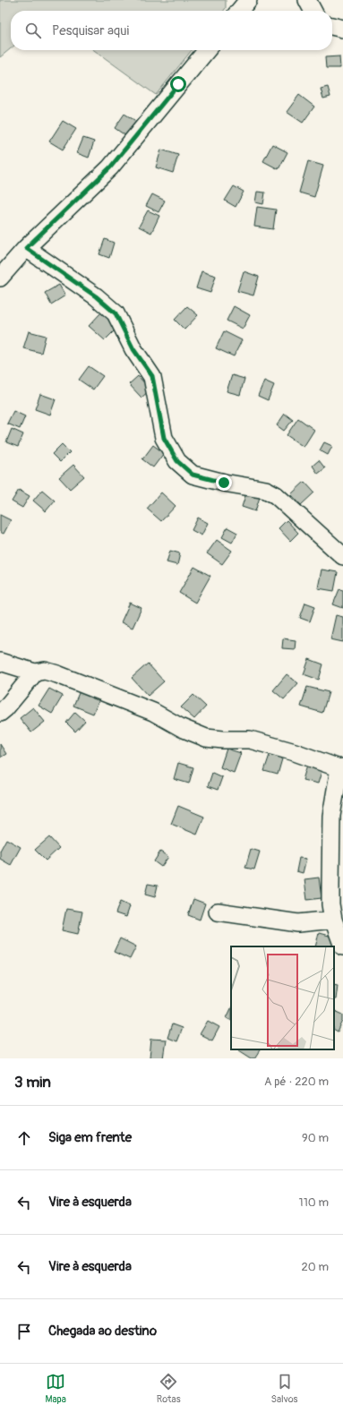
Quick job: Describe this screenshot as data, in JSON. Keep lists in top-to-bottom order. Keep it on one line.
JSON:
{"page":{"search":"Pesquisar aqui","heading":["3 min","A pé · 220 m"],"list":[["Siga em frente","90 m"],["Vire à esquerda","110 m"],["Vire à esquerda","20 m"],"Chegada ao destino"],"nav":["Mapa","Rotas","Salvos"]}}
